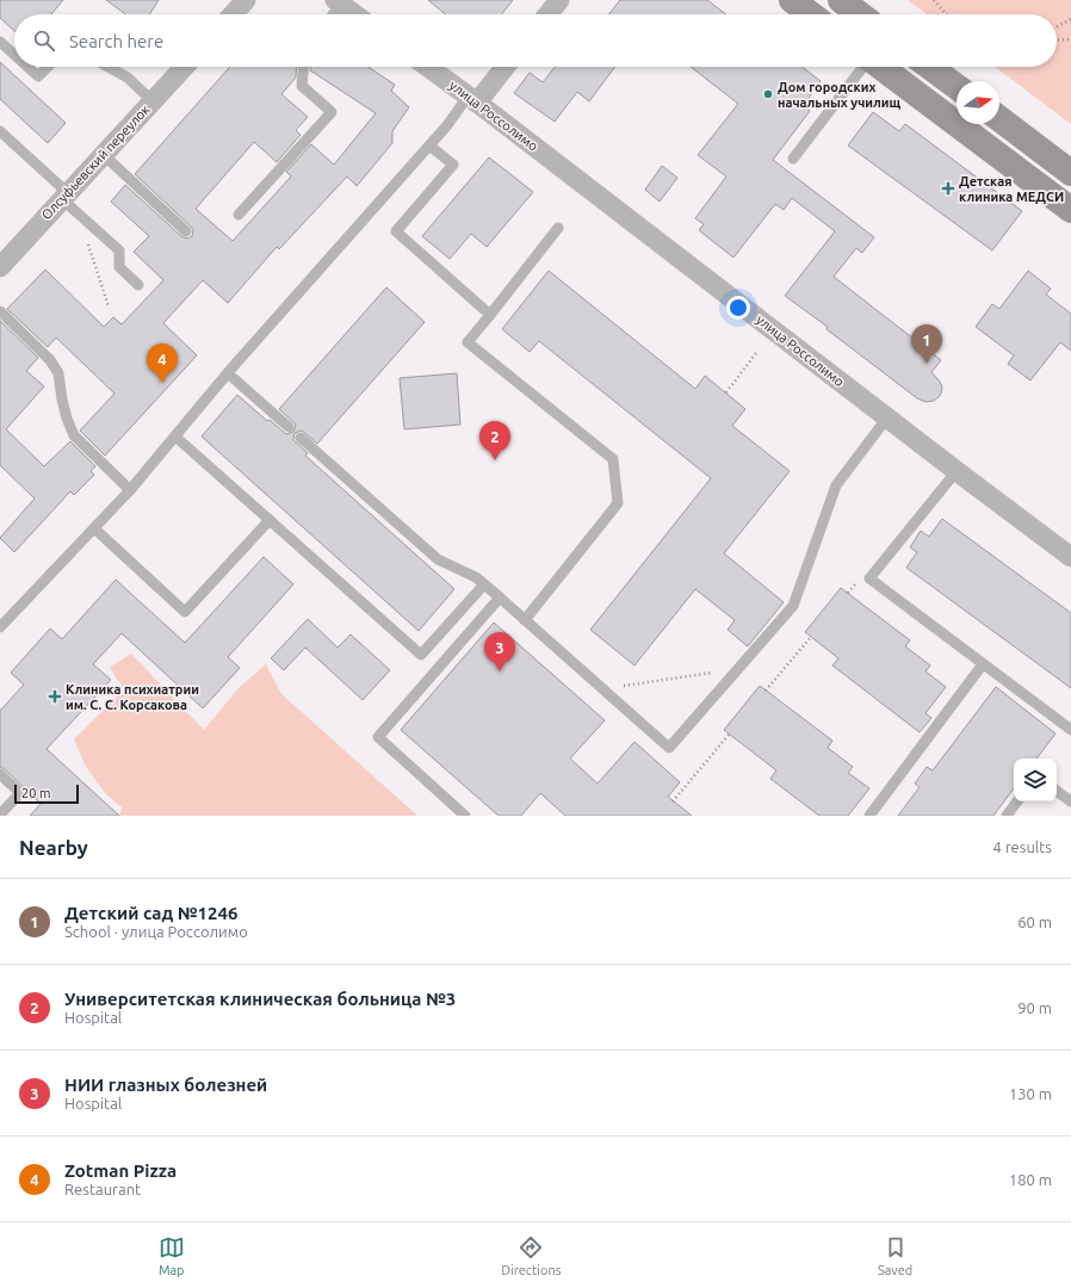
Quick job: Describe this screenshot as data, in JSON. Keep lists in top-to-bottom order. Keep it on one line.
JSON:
{"streets":{"street":["улица Россолимо","Олсуфьевский переулок"]},"places":{"other":["Дом городских начальных училищ"],"health":["Детская клиника МЕДСИ","Клиника психиатрии им. С. С. Корсакова"]},"scale_bar":"20 m","north":"right","page":{"search":"Search here","pins":["1","4","2","3"],"scale":"20 m","heading":["Nearby","4 results"],"list":[{"mark":"1","name":"Детский сад №1246","note":"School · улица Россолимо","value":"60 m"},{"mark":"2","name":"Университетская клиническая больница №3","note":"Hospital","value":"90 m"},{"mark":"3","name":"НИИ глазных болезней","note":"Hospital","value":"130 m"},{"mark":"4","name":"Zotman Pizza","note":"Restaurant","value":"180 m"}],"nav":["Map","Directions","Saved"]}}
